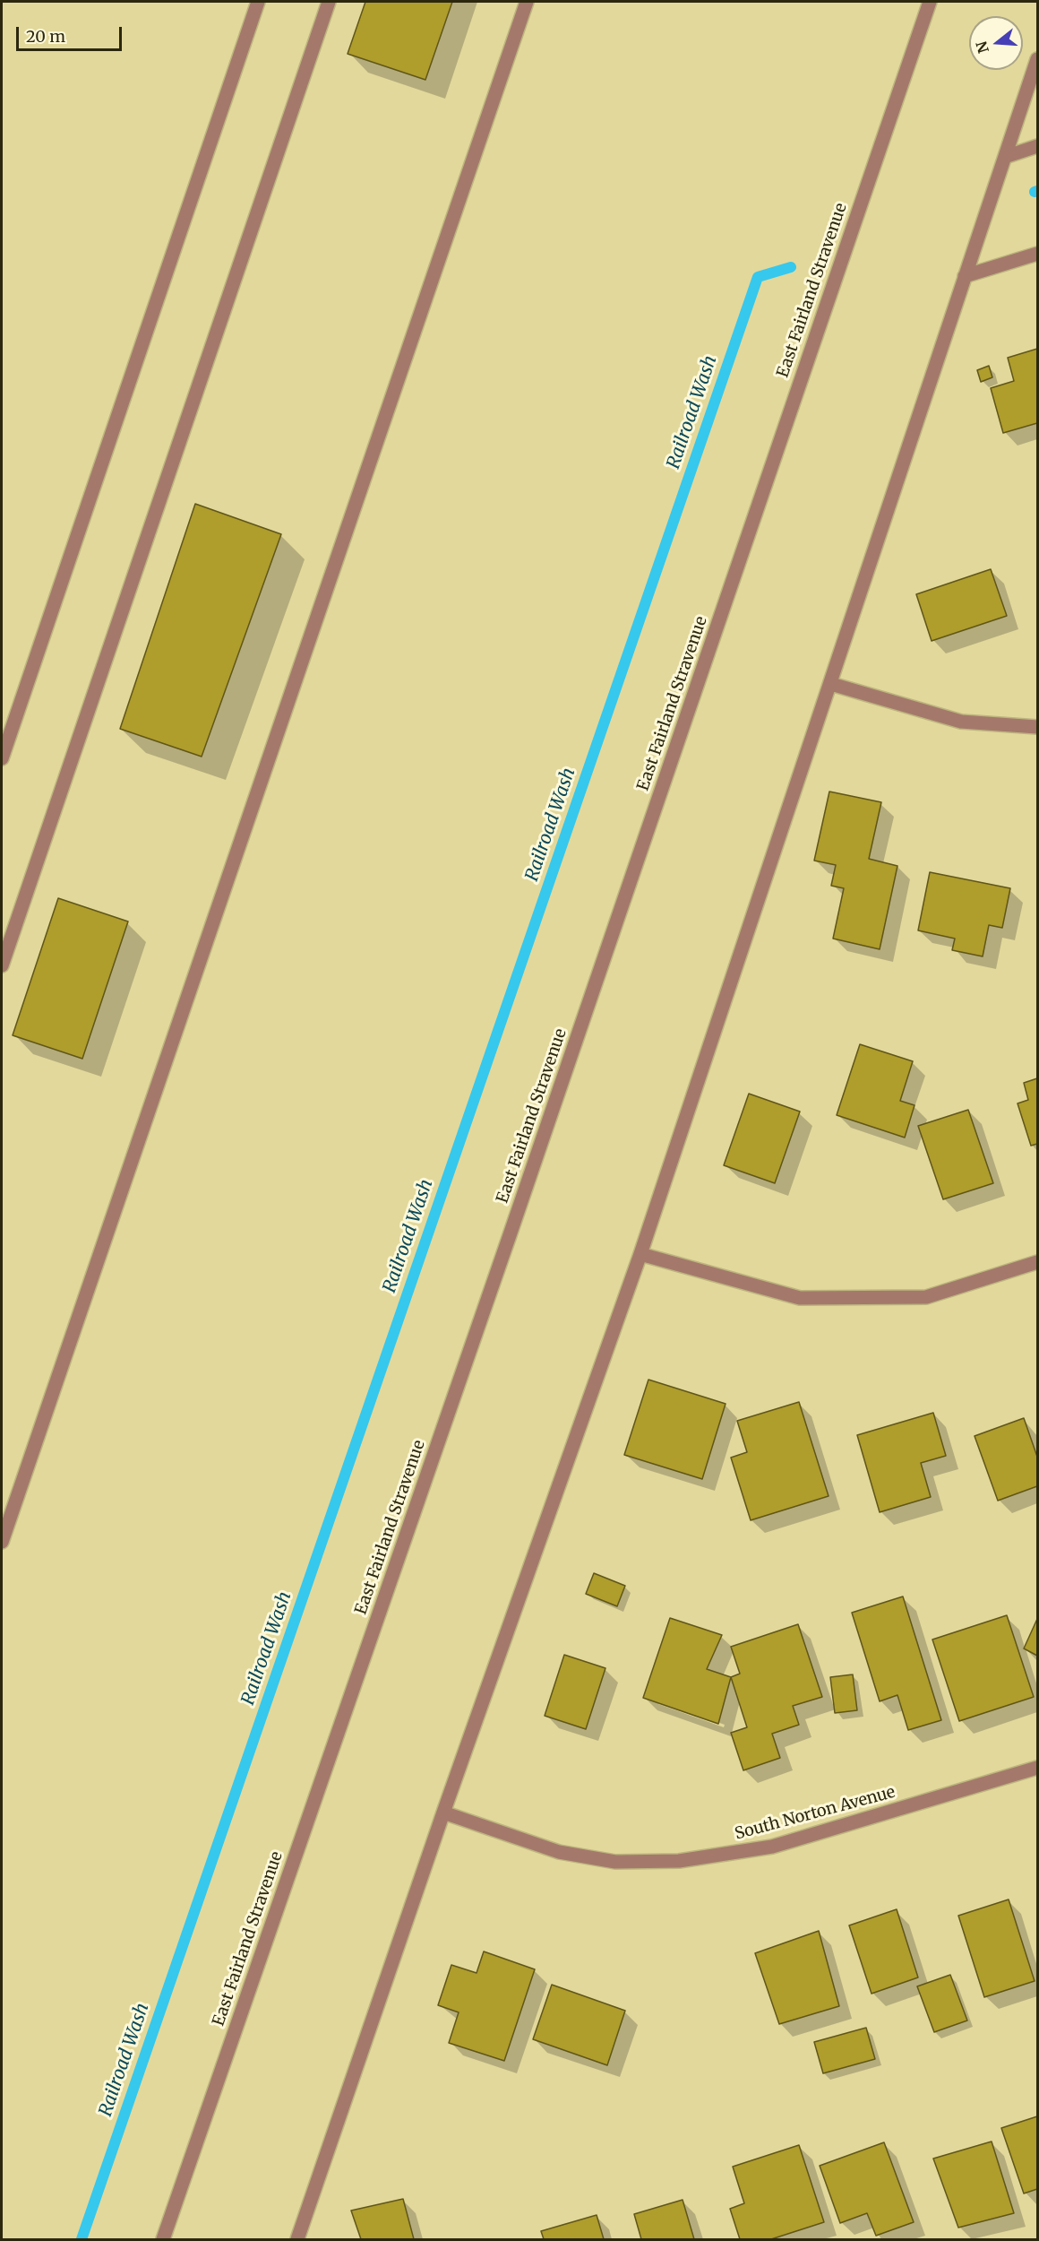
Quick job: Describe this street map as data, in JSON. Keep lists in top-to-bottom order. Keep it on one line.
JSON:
{"streets":{"street":["East Fairland Stravenue","South Norton Avenue"]},"water":["Railroad Wash"],"scale_bar":"20 m","north":"left"}
